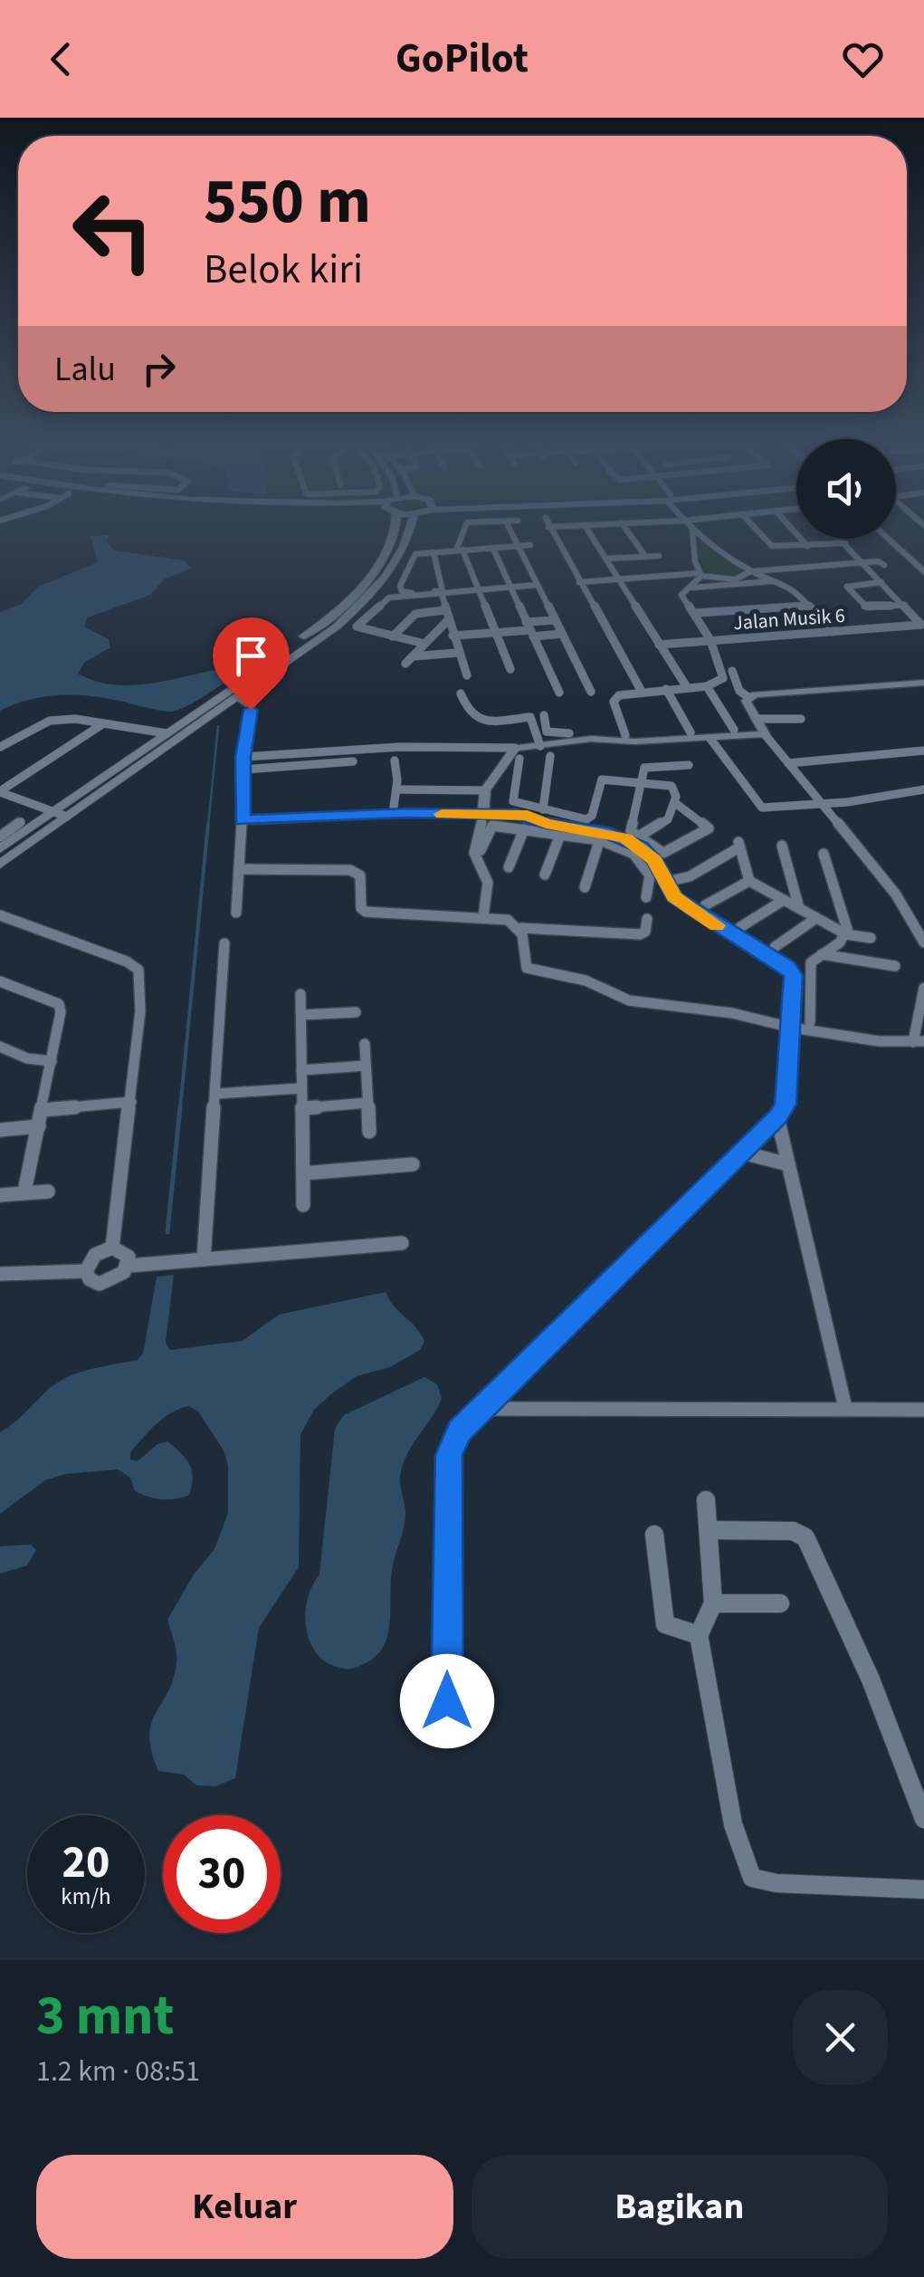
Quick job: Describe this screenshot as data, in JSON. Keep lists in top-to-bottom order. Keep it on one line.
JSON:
{"streets":{"street":["Jalan Musik 6"]},"page":{"header":"GoPilot","turn":["550 m","Belok kiri"],"then":"Lalu","speed":"20 km/h","limit":"30","heading":["3 mnt","1.2 km · 08:51"],"buttons":["Keluar","Bagikan"]}}
